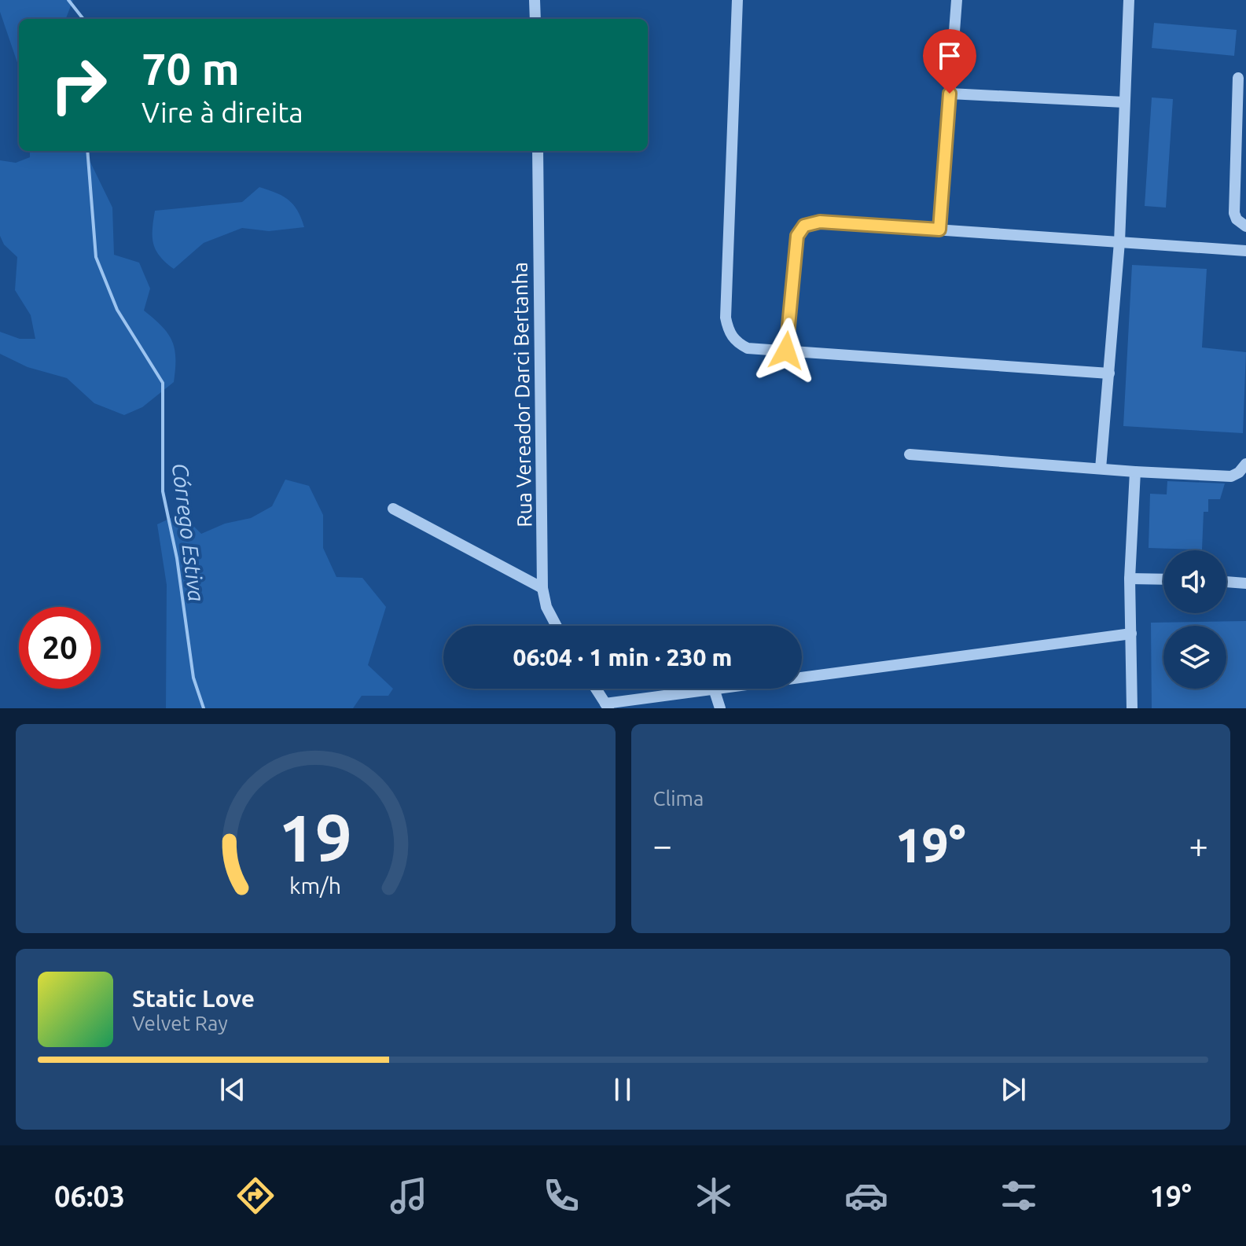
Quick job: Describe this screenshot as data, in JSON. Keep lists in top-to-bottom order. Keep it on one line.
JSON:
{"streets":{"street":["Rua Vereador Darci Bertanha"]},"water":["Córrego Estiva"],"page":{"turn":["70 m","Vire à direita"],"limit":"20","trip":"06:04 · 1 min · 230 m","tile":"Clima","heat":["−","19°","+"],"song":["Static Love","Velvet Ray"],"tabs":["06:03","19°"],"gauge":["19","km/h"]}}
